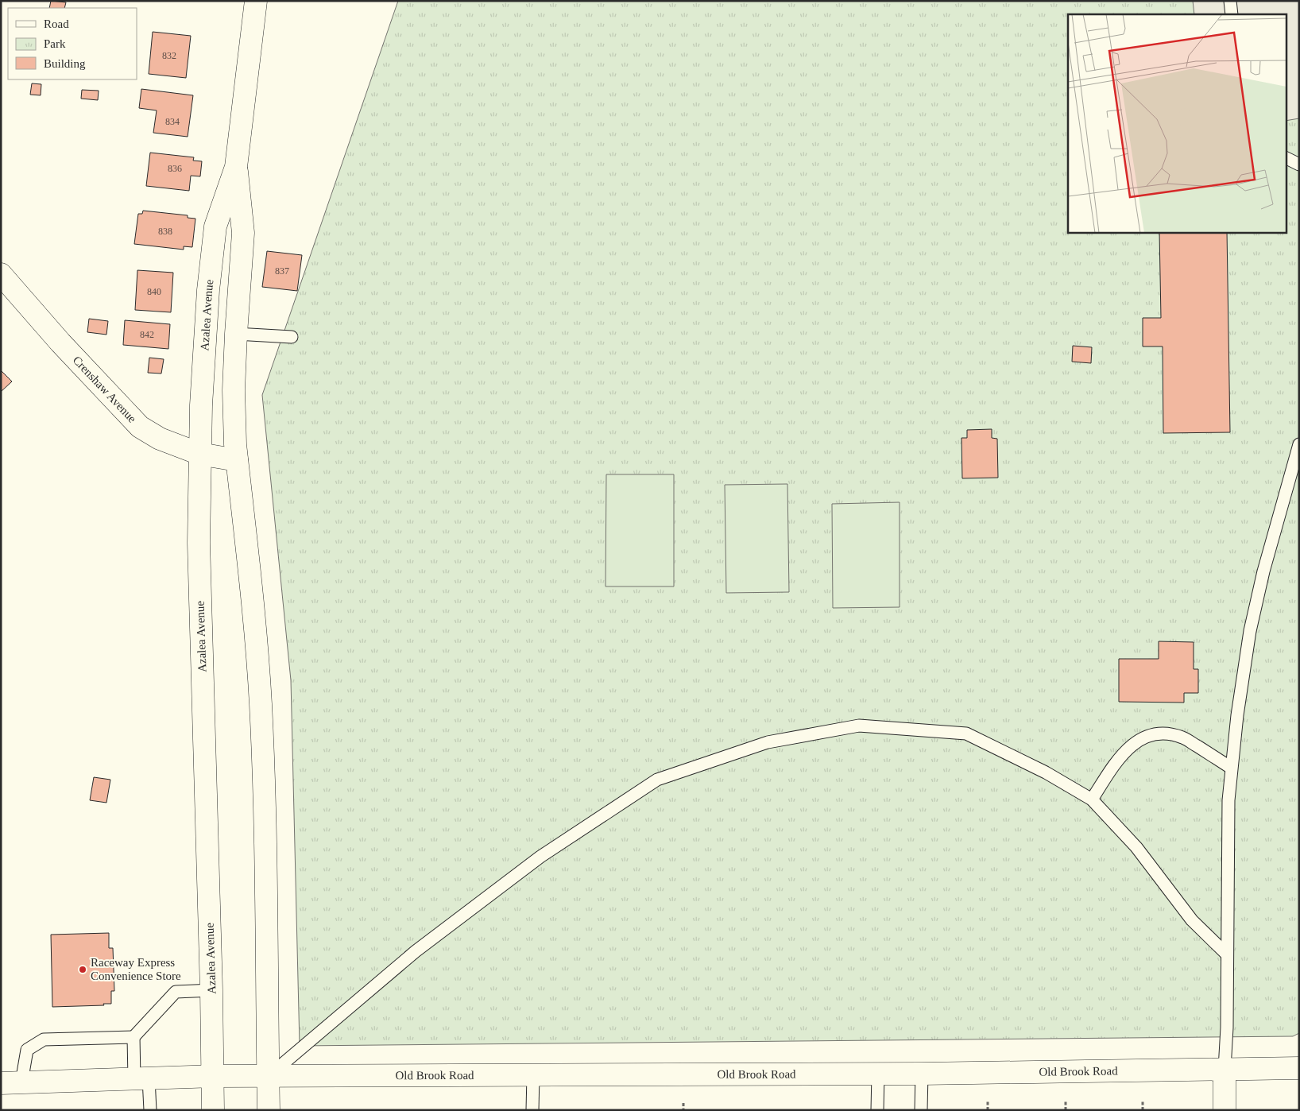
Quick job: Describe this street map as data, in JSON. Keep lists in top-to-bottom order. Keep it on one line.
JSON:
{"streets":{"main road":["Azalea Avenue","Crenshaw Avenue","Old Brook Road"]},"crossings":[["Azalea Avenue","Crenshaw Avenue"],["Azalea Avenue","Old Brook Road"]],"places":["Raceway Express Convenience Store"],"house_numbers":["832","834","836","838","837","840","842"],"legend":["Road","Park","Building"]}
